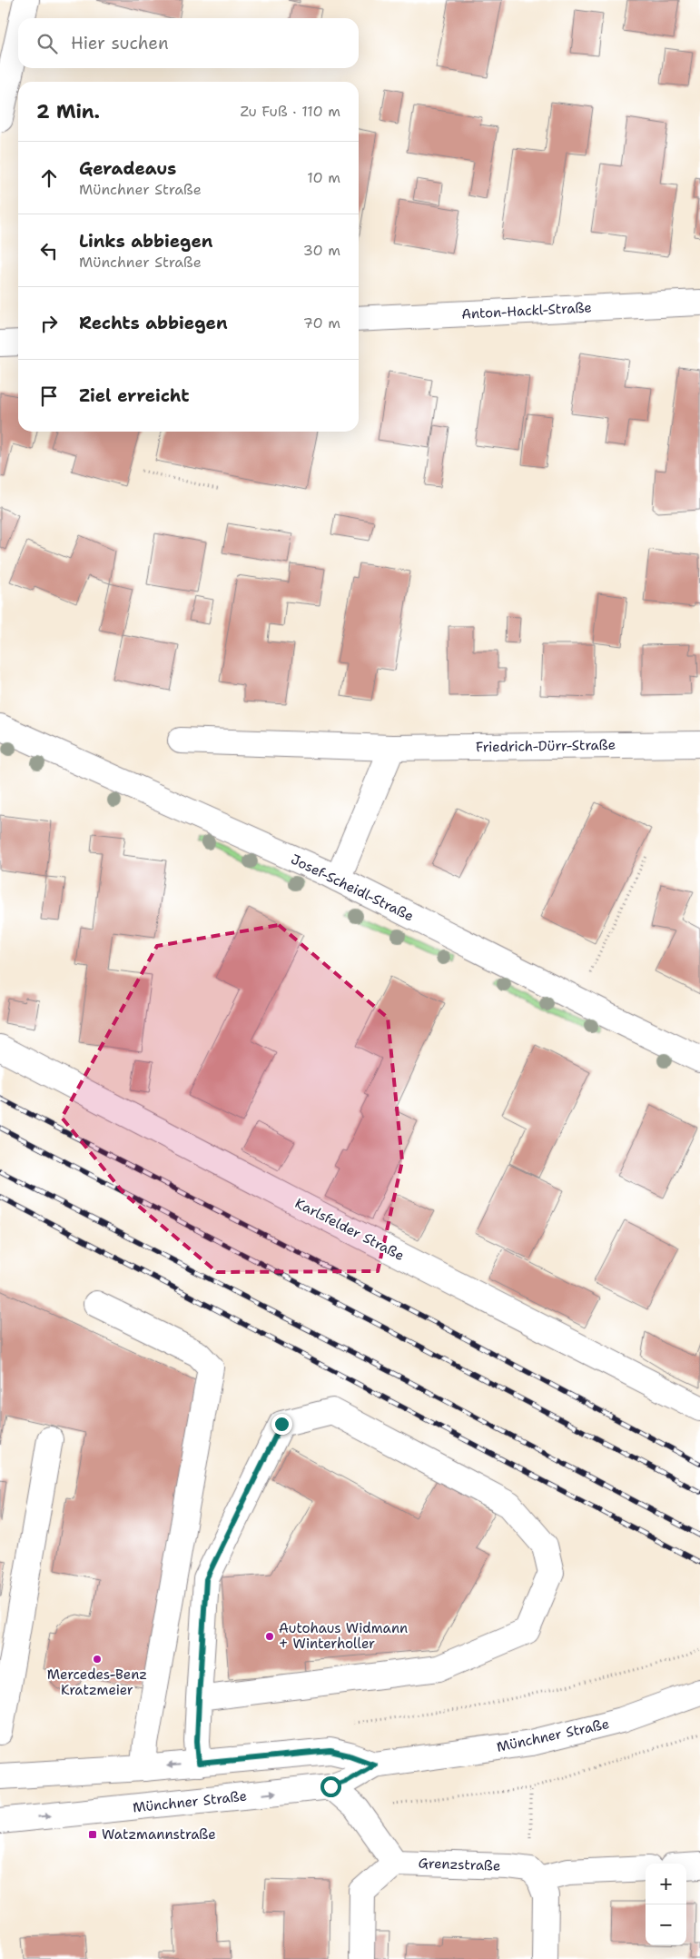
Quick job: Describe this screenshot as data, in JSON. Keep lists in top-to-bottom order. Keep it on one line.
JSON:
{"streets":{"street":["Anton-Hackl-Straße","Friedrich-Dürr-Straße","Josef-Scheidl-Straße","Karlsfelder Straße","Münchner Straße","Grenzstraße"]},"places":{"other":["Autohaus Widmann + Winterholler","Mercedes-Benz Kratzmeier"],"transit":["Watzmannstraße"]},"page":{"search":"Hier suchen","heading":["2 Min.","Zu Fuß · 110 m"],"list":[["Geradeaus","Münchner Straße","10 m"],["Links abbiegen","Münchner Straße","30 m"],["Rechts abbiegen","70 m"],"Ziel erreicht"],"map_buttons":["+","−"]}}
